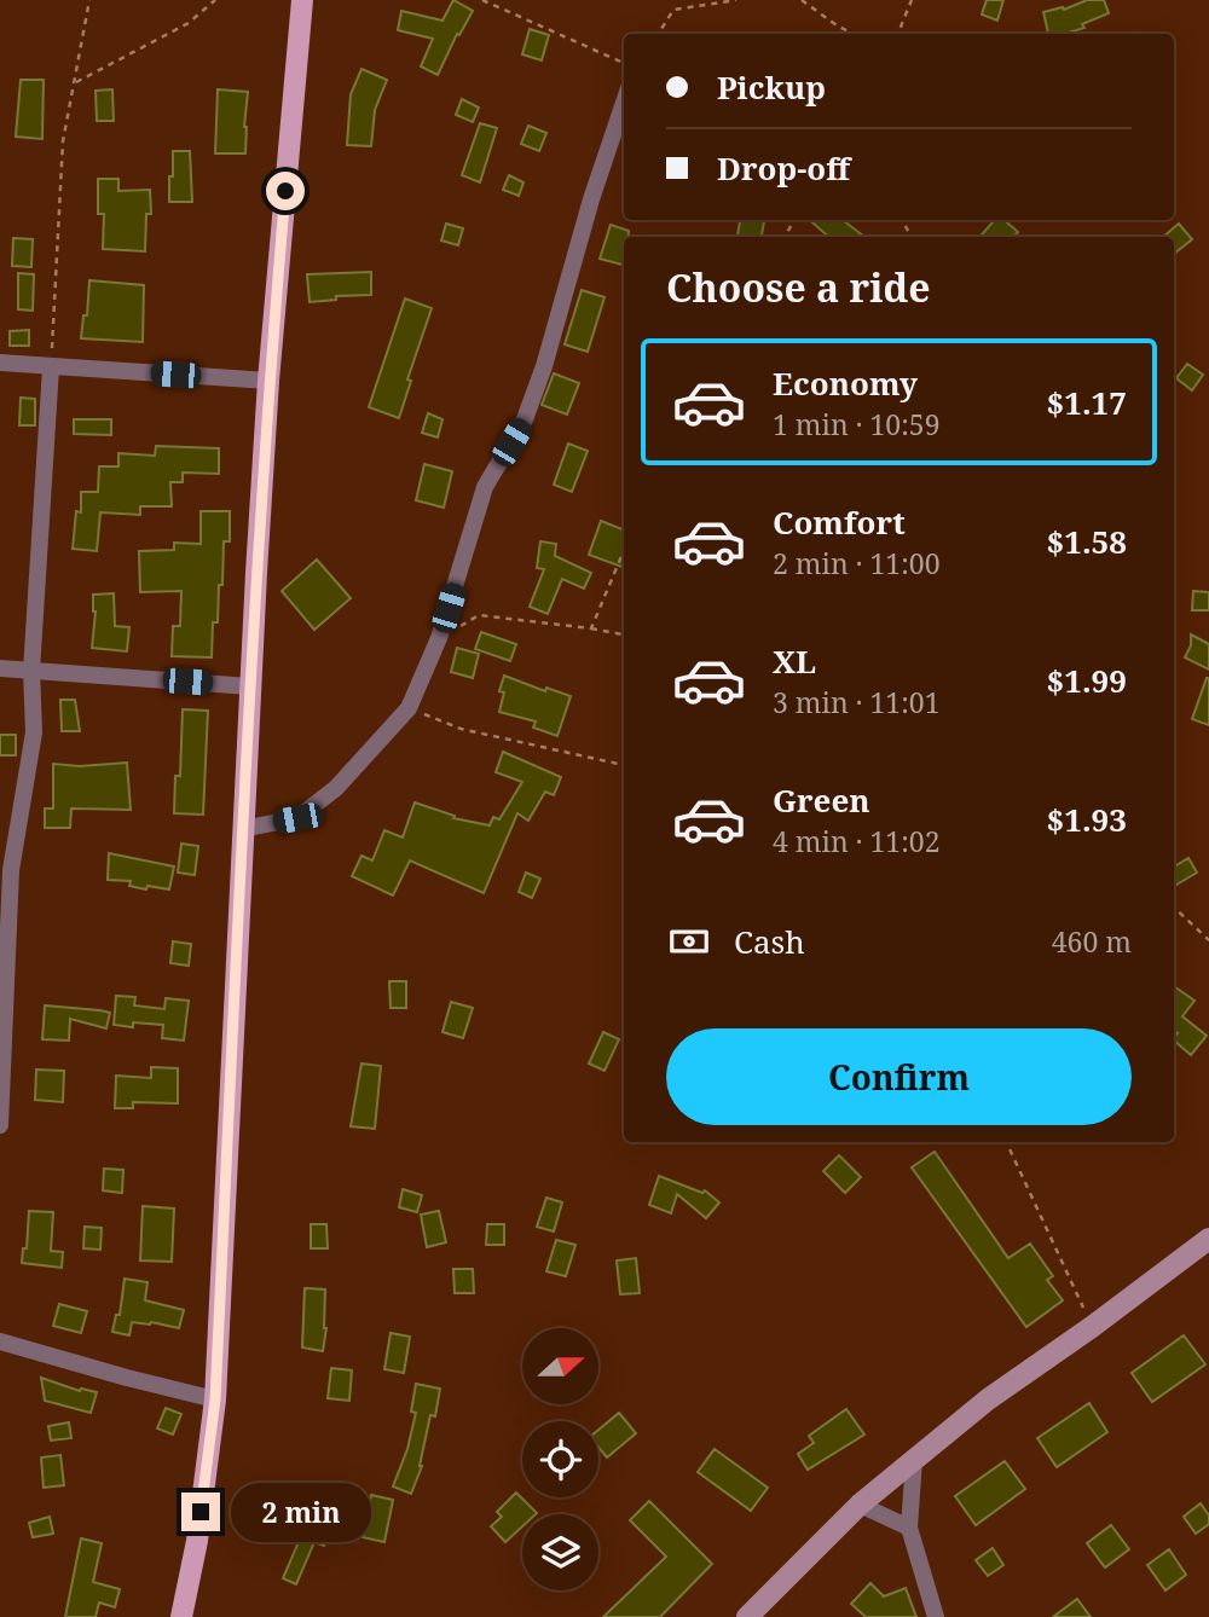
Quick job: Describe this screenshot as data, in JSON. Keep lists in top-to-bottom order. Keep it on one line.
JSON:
{"north":"right","page":{"banner":["Pickup","Drop-off"],"heading":"Choose a ride","list":[{"name":"Economy","note":"1 min · 10:59","value":"$1.17"},{"name":"Comfort","note":"2 min · 11:00","value":"$1.58"},{"name":"XL","note":"3 min · 11:01","value":"$1.99"},{"name":"Green","note":"4 min · 11:02","value":"$1.93"}],"pay":["Cash","460 m"],"buttons":"Confirm","bubble":"2 min"}}
